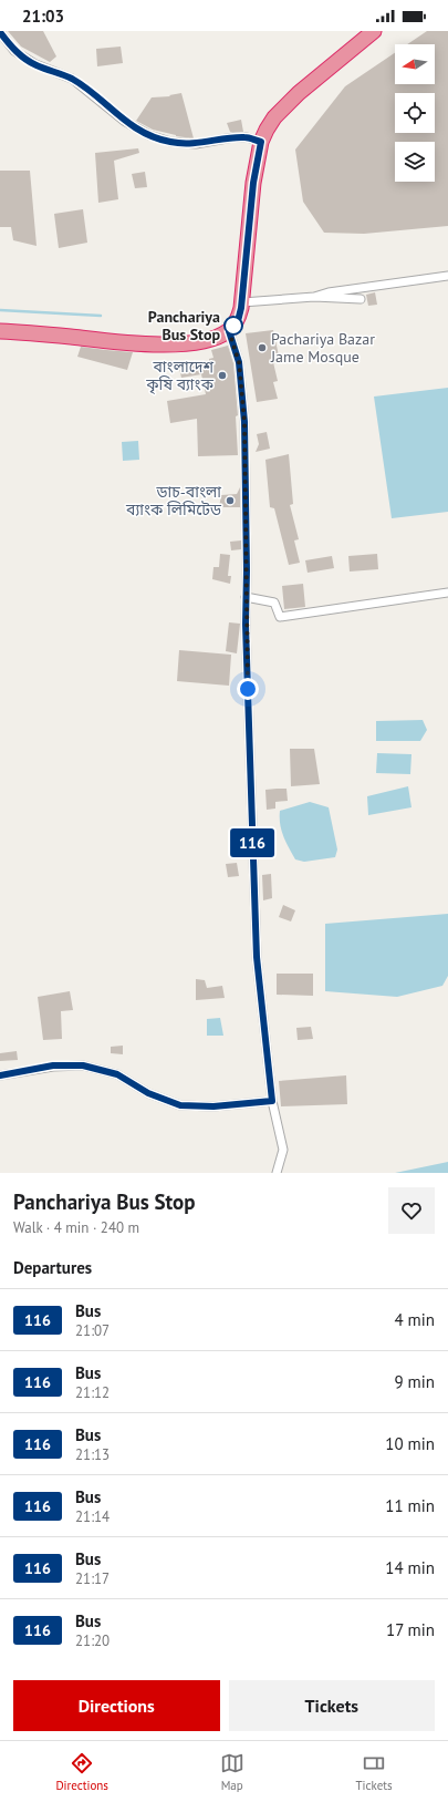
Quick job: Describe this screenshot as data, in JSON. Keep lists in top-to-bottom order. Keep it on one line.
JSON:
{"places":["Panchariya Bus Stop","Pachariya Bazar Jame Mosque","বাংলাদেশ কৃষি ব্যাংক","ডাচ-বাংলা ব্যাংক লিমিটেড"],"lines":["bus line 116"],"north":"left","page":{"status":"21:03","on_map":"116","heading":[["Panchariya Bus Stop","Walk · 4 min · 240 m"],"Departures"],"list":[{"mark":"116","name":"Bus","note":"21:07","value":"4 min"},{"mark":"116","name":"Bus","note":"21:12","value":"9 min"},{"mark":"116","name":"Bus","note":"21:13","value":"10 min"},{"mark":"116","name":"Bus","note":"21:14","value":"11 min"},{"mark":"116","name":"Bus","note":"21:17","value":"14 min"},{"mark":"116","name":"Bus","note":"21:20","value":"17 min"}],"buttons":["Directions","Tickets"],"tabs":["Directions","Map","Tickets"]}}
